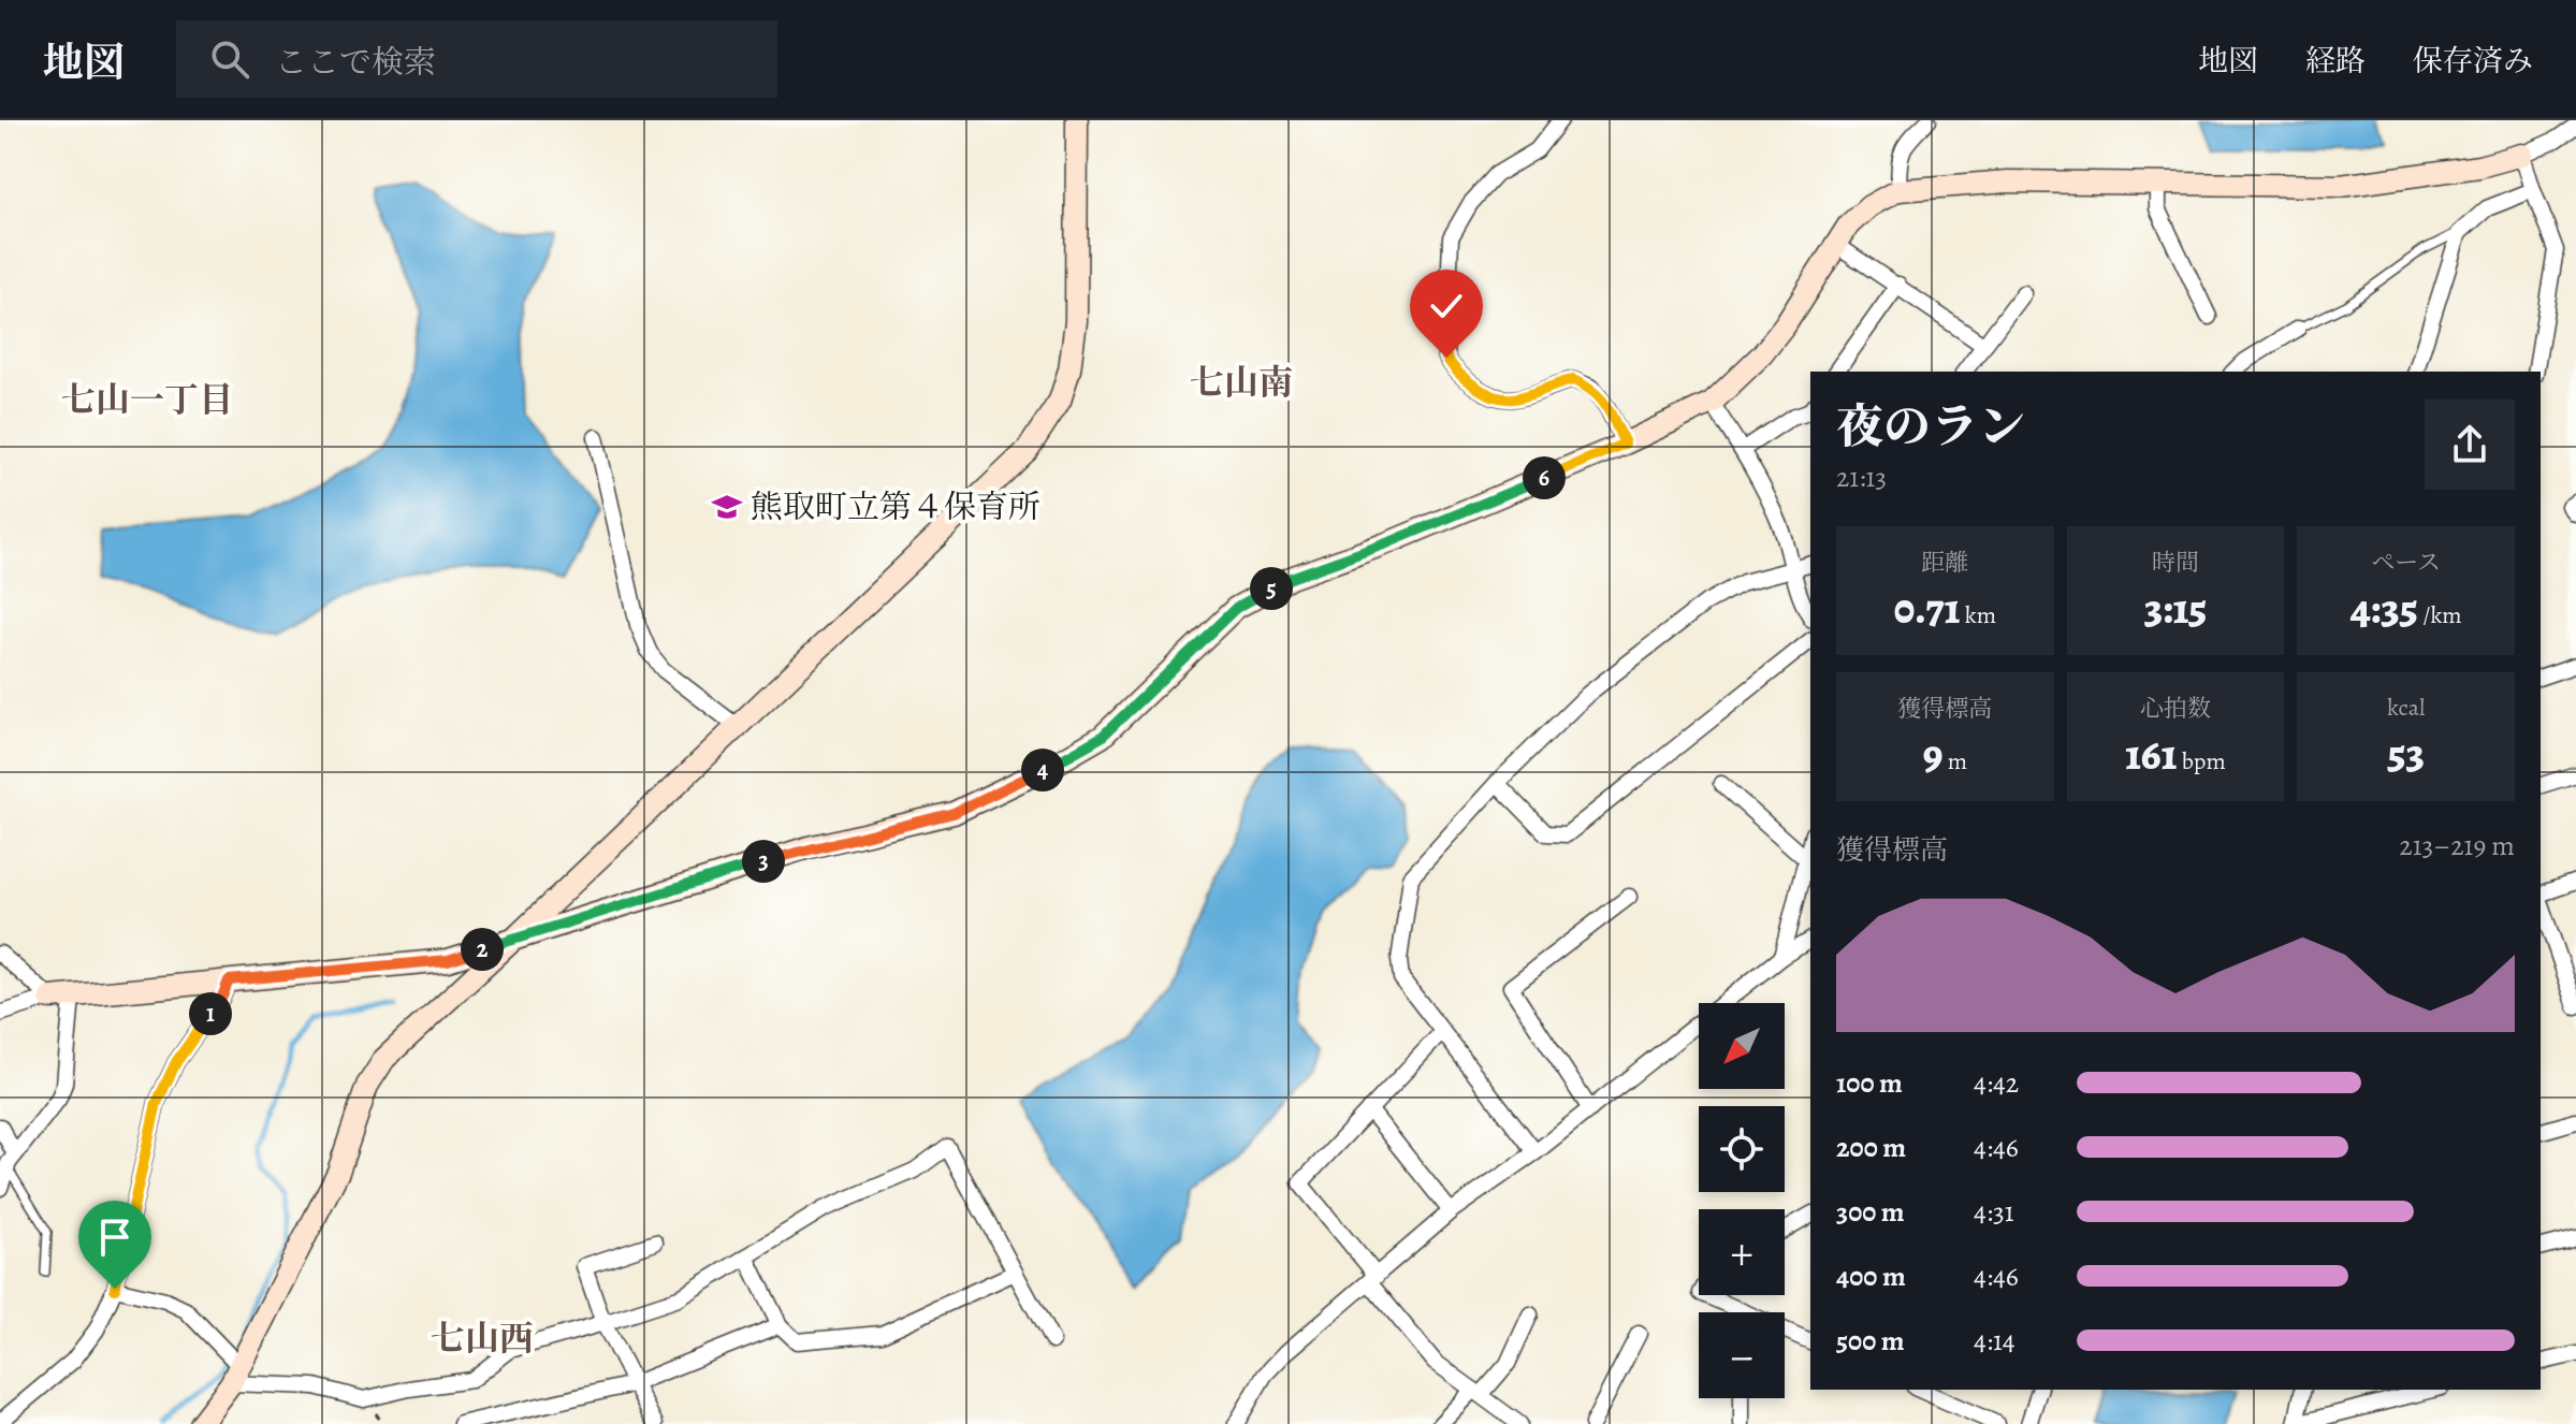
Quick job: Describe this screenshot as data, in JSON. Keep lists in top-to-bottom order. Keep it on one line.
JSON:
{"districts":["七山南","七山一丁目","七山西"],"places":{"school or university":["熊取町立第４保育所"]},"north":"bottom left","page":{"header":"地図","search":"ここで検索","nav":["地図","経路","保存済み"],"heading":["夜のラン","21:13"],"pins":["6","5","4","3","2","1"],"stats":[["距離","0.71 km"],["時間","3:15"],["ペース","4:35 /km"],["獲得標高","9 m"],["心拍数","161 bpm"],["kcal","53"]],"chart":["獲得標高","213–219 m"],"map_buttons":["+","−"],"list":[{"name":"100 m","note":"4:42"},{"name":"200 m","note":"4:46"},{"name":"300 m","note":"4:31"},{"name":"400 m","note":"4:46"},{"name":"500 m","note":"4:14"}]}}
